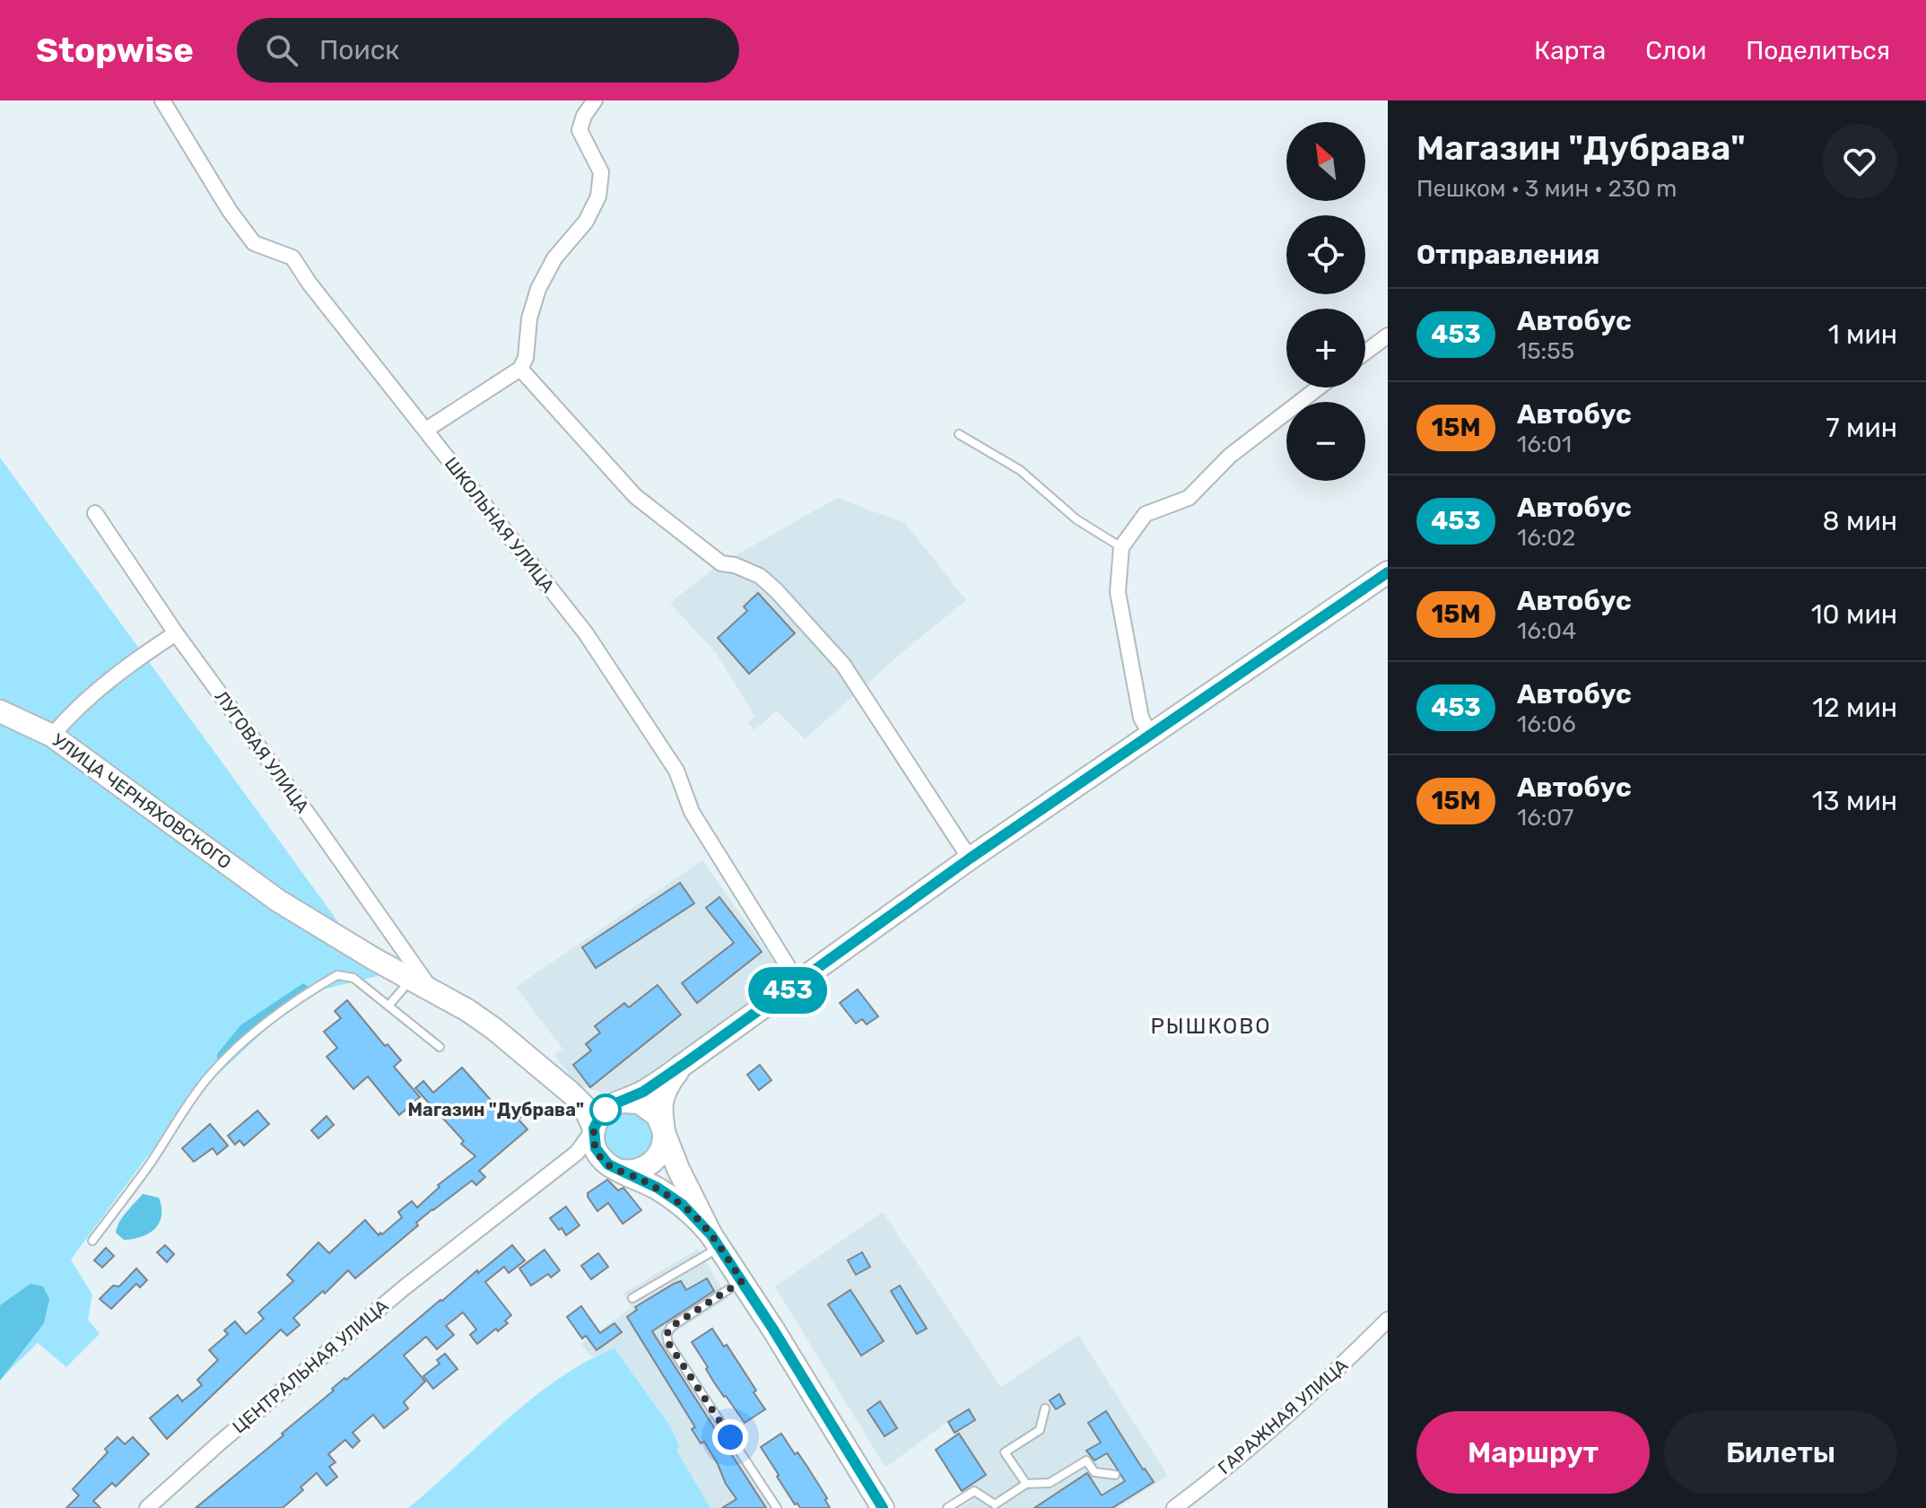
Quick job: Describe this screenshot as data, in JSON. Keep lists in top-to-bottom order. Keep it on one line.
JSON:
{"streets":{"main road":["УЛИЦА ЧЕРНЯХОВСКОГО"],"street":["ШКОЛЬНАЯ УЛИЦА","ЛУГОВАЯ УЛИЦА","ЦЕНТРАЛЬНАЯ УЛИЦА","ГАРАЖНАЯ УЛИЦА"]},"crossings":[["ЛУГОВАЯ УЛИЦА","УЛИЦА ЧЕРНЯХОВСКОГО"]],"districts":["РЫШКОВО"],"places":["Магазин \"Дубрава\""],"lines":["bus line 453"],"north":"top left","page":{"header":"Stopwise","search":"Поиск","nav":["Карта","Слои","Поделиться"],"on_map":"453","heading":[["Магазин \"Дубрава\"","Пешком · 3 мин · 230 m"],"Отправления"],"map_buttons":["+","−"],"list":[{"mark":"453","name":"Автобус","note":"15:55","value":"1 мин"},{"mark":"15М","name":"Автобус","note":"16:01","value":"7 мин"},{"mark":"453","name":"Автобус","note":"16:02","value":"8 мин"},{"mark":"15М","name":"Автобус","note":"16:04","value":"10 мин"},{"mark":"453","name":"Автобус","note":"16:06","value":"12 мин"},{"mark":"15М","name":"Автобус","note":"16:07","value":"13 мин"}],"buttons":["Маршрут","Билеты"]}}
